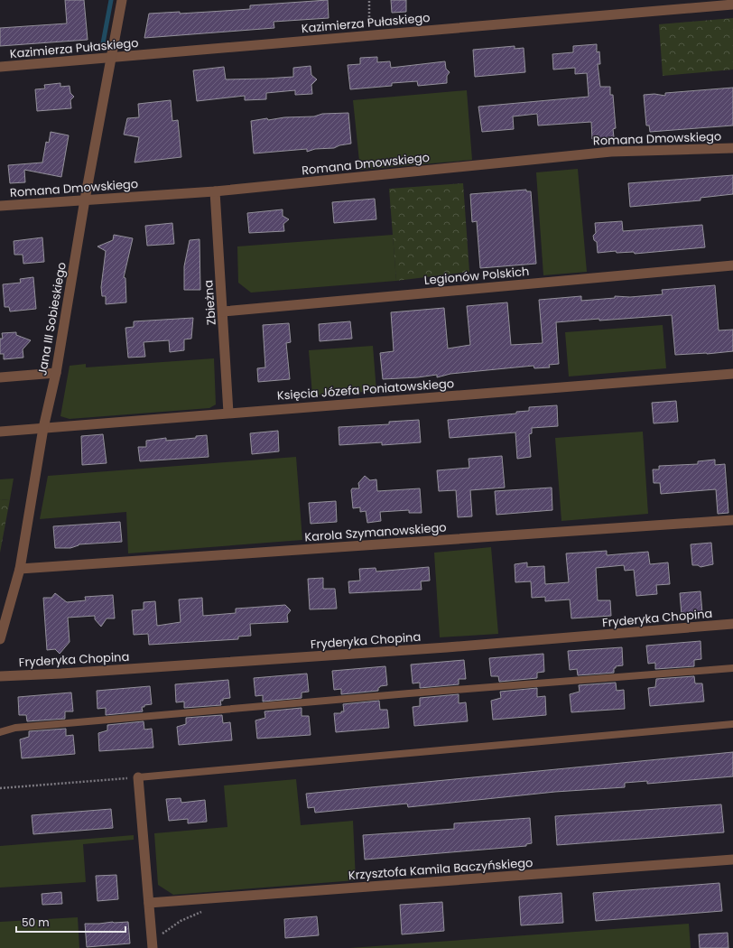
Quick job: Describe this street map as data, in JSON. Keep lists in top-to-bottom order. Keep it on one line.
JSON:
{"streets":{"street":["Kazimierza Pułaskiego","Romana Dmowskiego","Legionów Polskich","Zbieżna","Jana III Sobieskiego","Księcia Józefa Poniatowskiego","Karola Szymanowskiego","Fryderyka Chopina","Krzysztofa Kamila Baczyńskiego"]},"crossings":[["Kazimierza Pułaskiego","Jana III Sobieskiego"],["Romana Dmowskiego","Zbieżna"],["Romana Dmowskiego","Jana III Sobieskiego"],["Legionów Polskich","Zbieżna"],["Zbieżna","Księcia Józefa Poniatowskiego"],["Jana III Sobieskiego","Księcia Józefa Poniatowskiego"],["Jana III Sobieskiego","Karola Szymanowskiego"]],"scale_bar":"50 m"}
